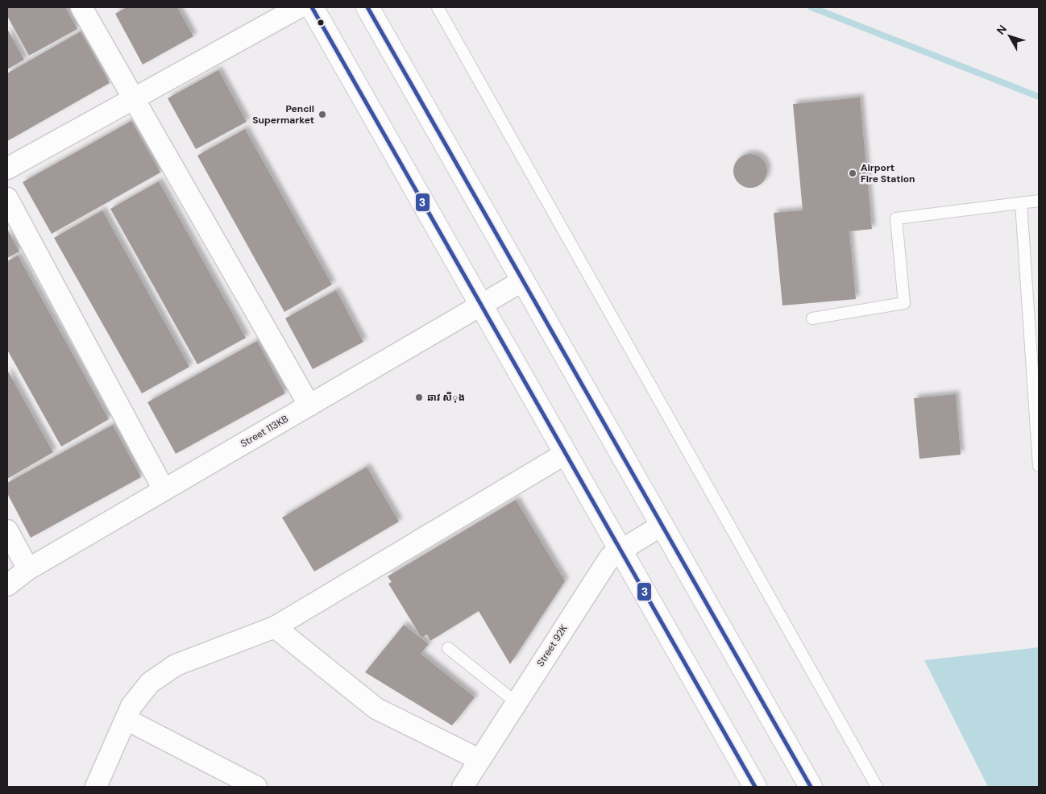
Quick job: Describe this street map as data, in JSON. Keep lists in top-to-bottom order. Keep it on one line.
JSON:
{"streets":{"street":["Street 113KB","Street 92K"]},"places":["Pencil Supermarket","Airport Fire Station","ឆាវ សីុង"],"lines":["transit line 3"],"north":"top left"}
